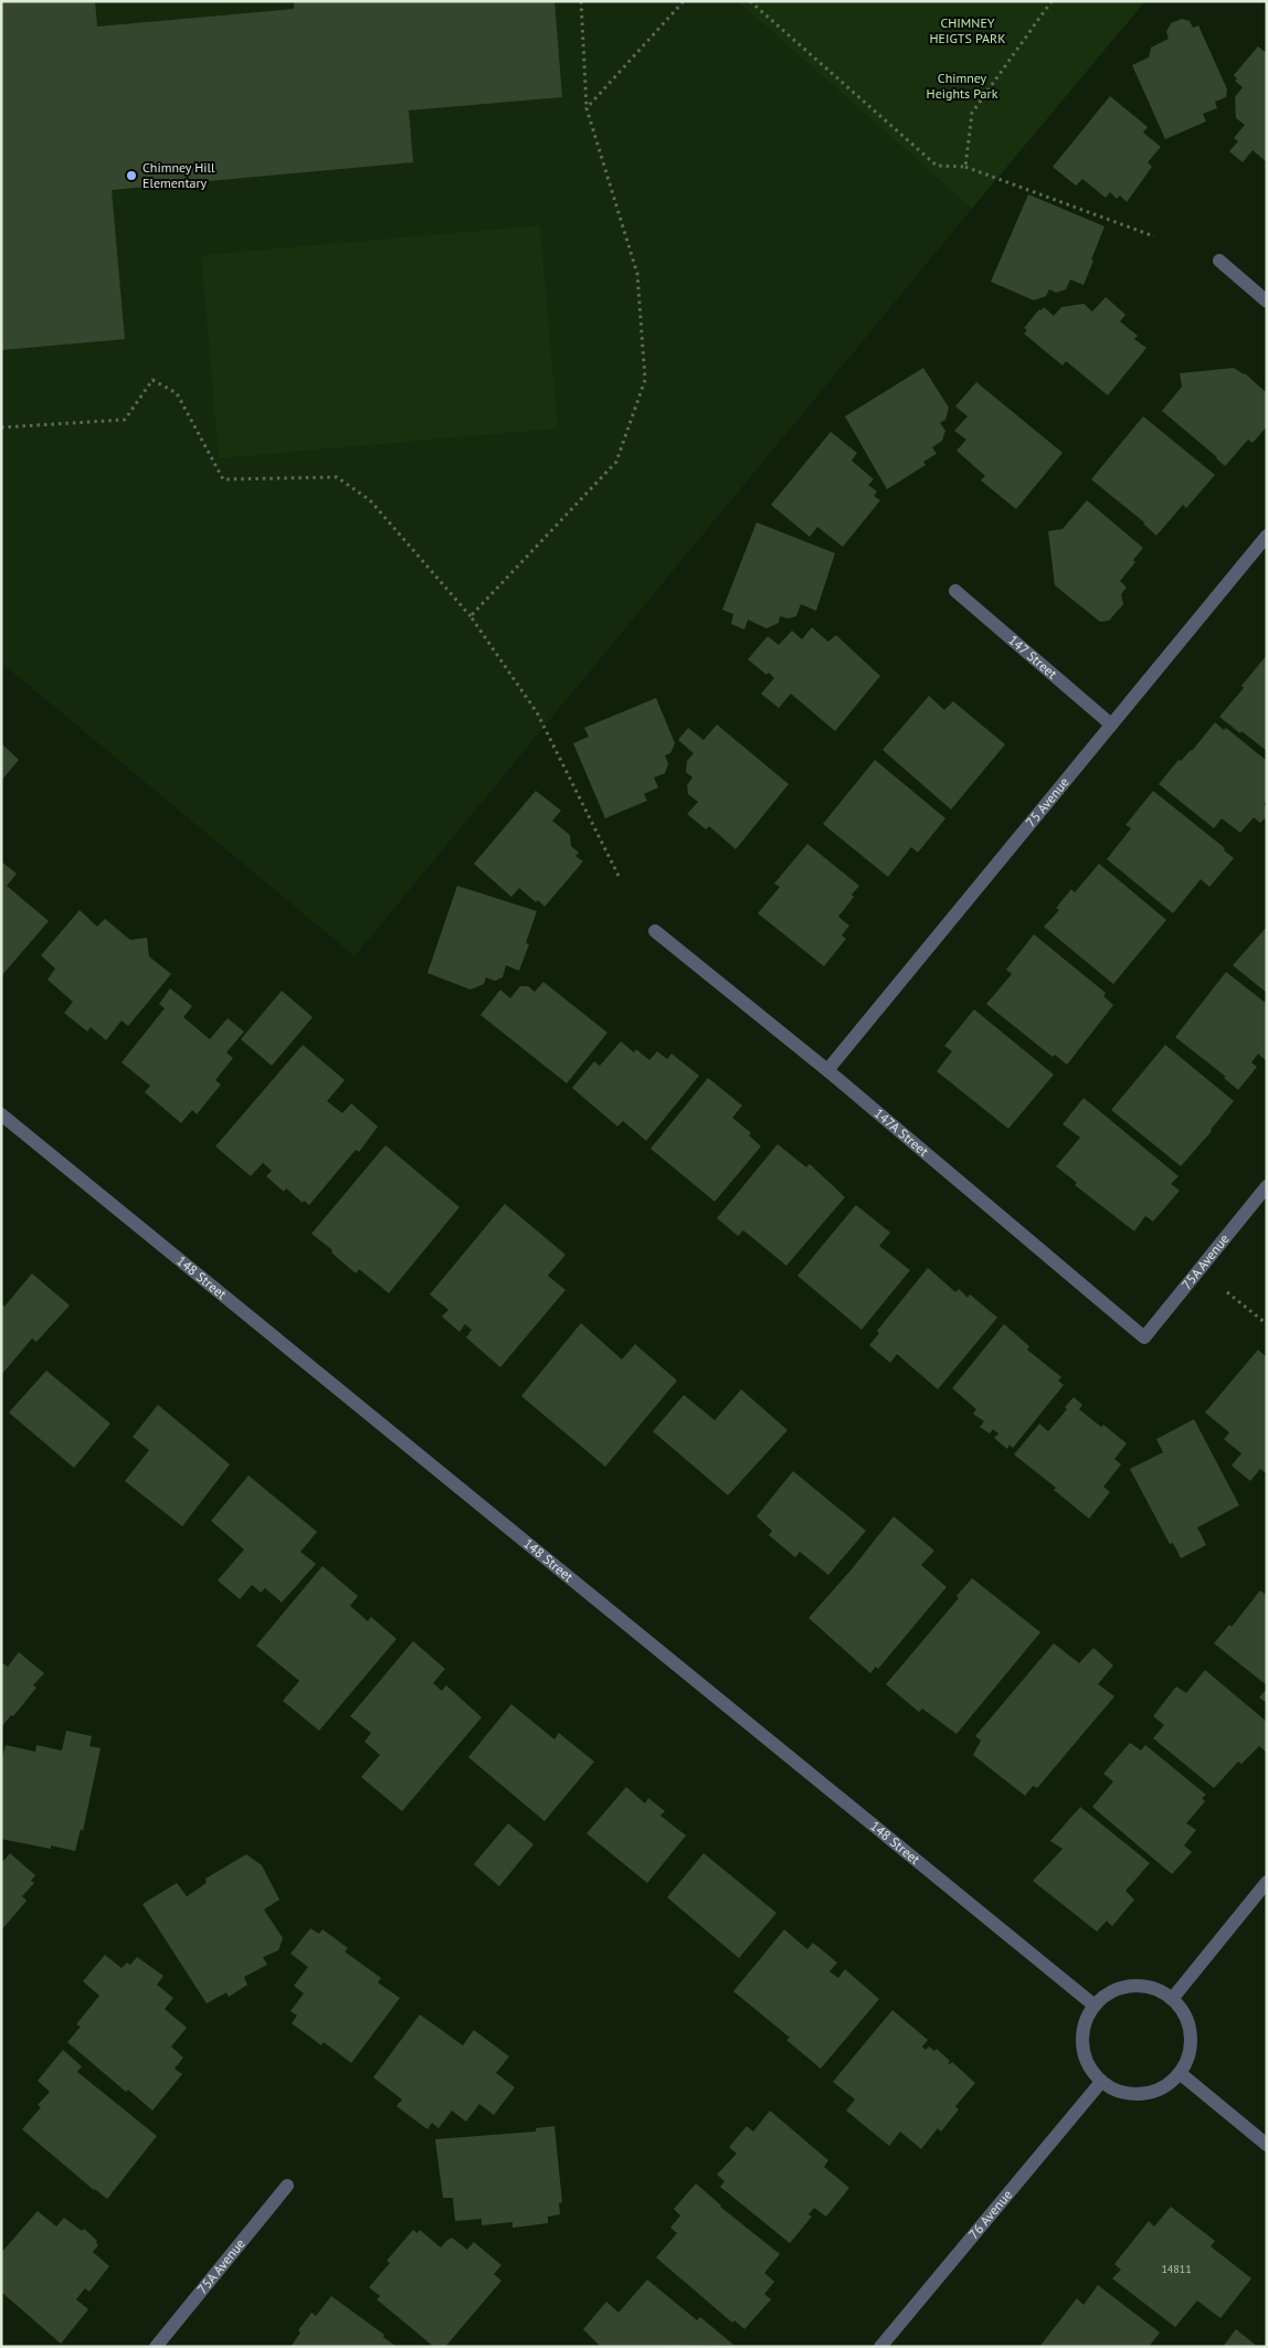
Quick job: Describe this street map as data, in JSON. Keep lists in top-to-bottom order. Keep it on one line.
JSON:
{"streets":{"street":["147 Street","75 Avenue","147A Street","75A Avenue","148 Street","76 Avenue"]},"crossings":[["147 Street","75 Avenue"],["75 Avenue","147A Street"],["147A Street","75A Avenue"],["148 Street","76 Avenue"]],"parks":["CHIMNEY HEIGTS PARK","Chimney Heights Park"],"places":["Chimney Hill Elementary"],"house_numbers":["14811"]}
